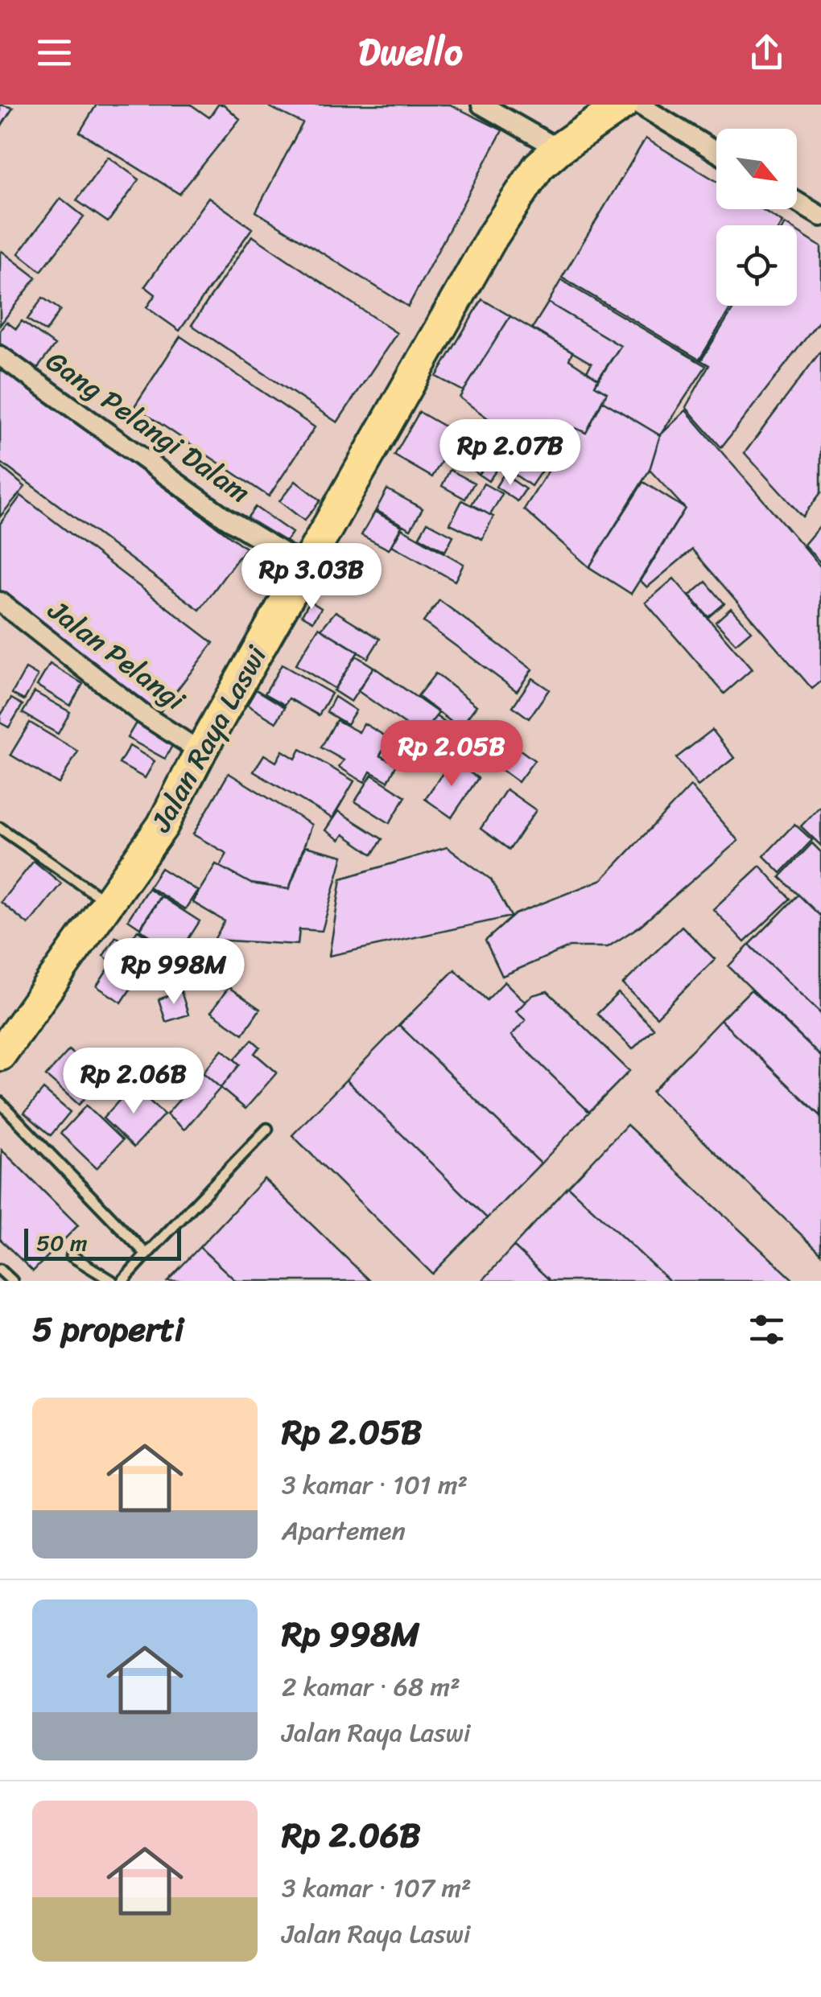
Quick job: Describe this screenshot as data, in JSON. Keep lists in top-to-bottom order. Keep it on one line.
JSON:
{"streets":{"main road":["Jalan Raya Laswi"],"street":["Gang Pelangi Dalam","Jalan Pelangi"]},"crossings":[["Gang Pelangi Dalam","Jalan Raya Laswi"],["Jalan Pelangi","Jalan Raya Laswi"]],"scale_bar":"50 m","north":"bottom right","page":{"header":"Dwello","price":["Rp 2.07B","Rp 3.03B","Rp 2.05B","Rp 998M","Rp 2.06B"],"scale":"50 m","heading":"5 properti","list":[{"name":"Rp 2.05B","note":"3 kamar · 101 m² · Apartemen"},{"name":"Rp 998M","note":"2 kamar · 68 m² · Jalan Raya Laswi"},{"name":"Rp 2.06B","note":"3 kamar · 107 m² · Jalan Raya Laswi"}]}}
